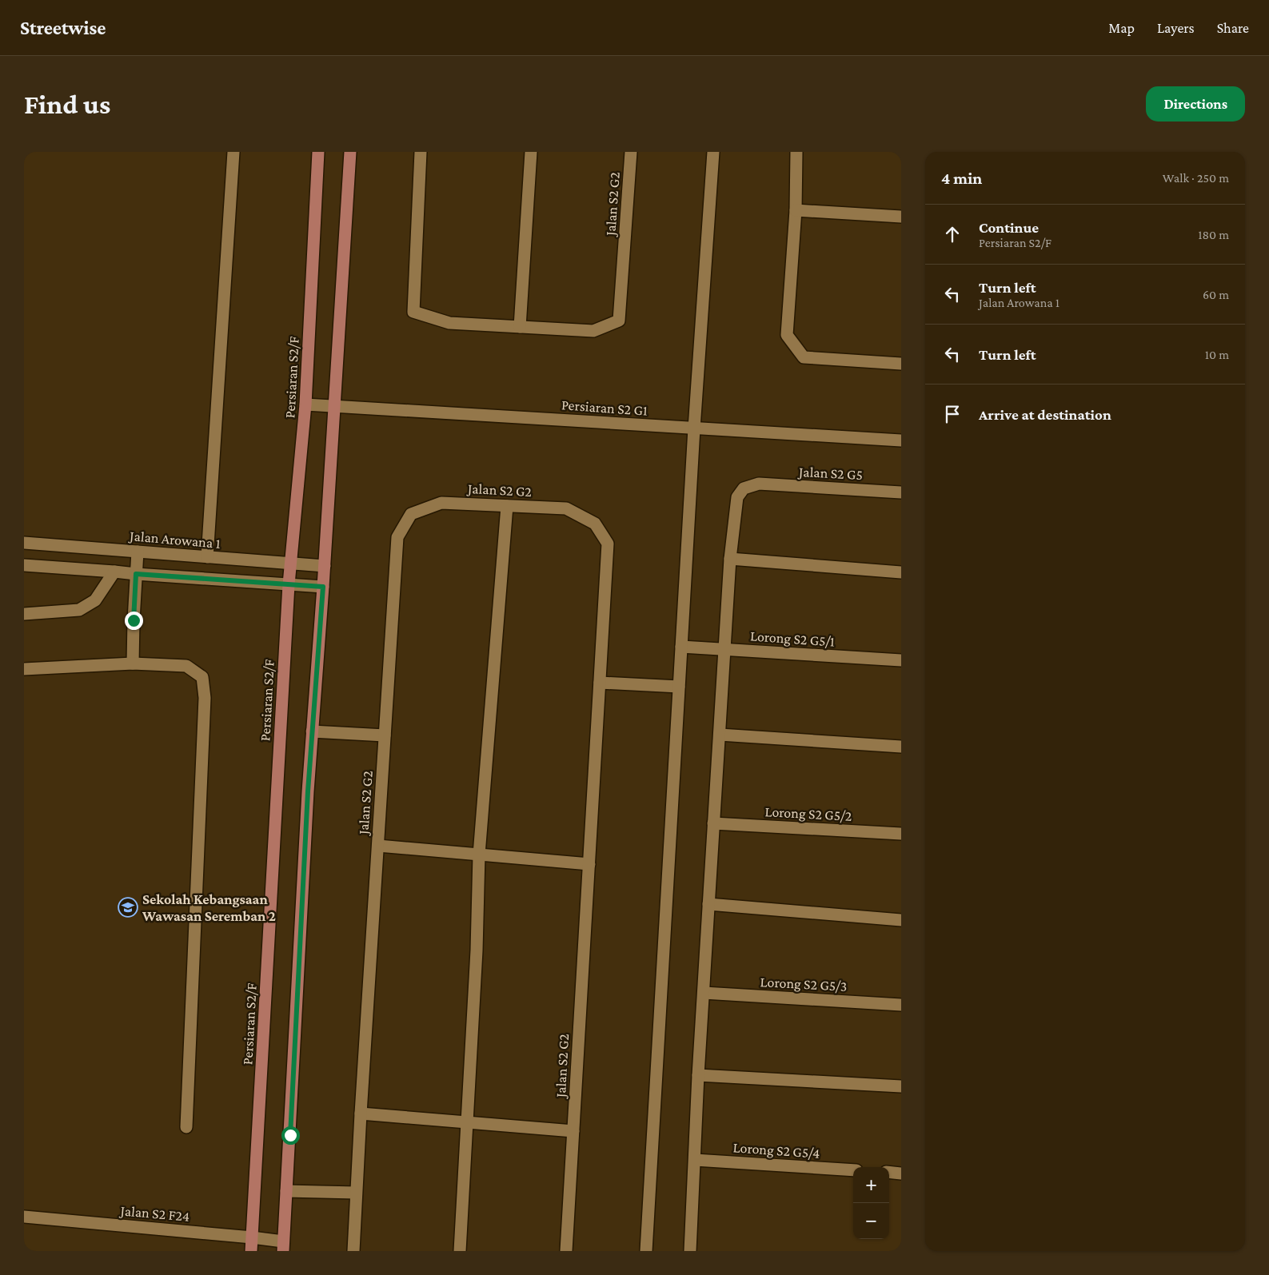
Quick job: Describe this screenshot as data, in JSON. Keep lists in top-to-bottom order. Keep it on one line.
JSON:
{"streets":{"main road":["Persiaran S2/F"],"street":["Jalan S2 G2","Persiaran S2 G1","Jalan S2 G5","Jalan Arowana 1","Lorong S2 G5/1","Lorong S2 G5/2","Lorong S2 G5/3","Lorong S2 G5/4","Jalan S2 F24"]},"crossings":[["Persiaran S2/F","Persiaran S2 G1"],["Persiaran S2/F","Jalan Arowana 1"],["Persiaran S2/F","Jalan S2 F24"]],"places":{"school or university":["Sekolah Kebangsaan Wawasan Seremban 2"]},"page":{"header":"Streetwise","nav":["Map","Layers","Share"],"buttons":"Directions","title":"Find us","heading":["4 min","Walk · 250 m"],"list":[["Continue","Persiaran S2/F","180 m"],["Turn left","Jalan Arowana 1","60 m"],["Turn left","10 m"],"Arrive at destination"],"map_buttons":["+","−"]}}
